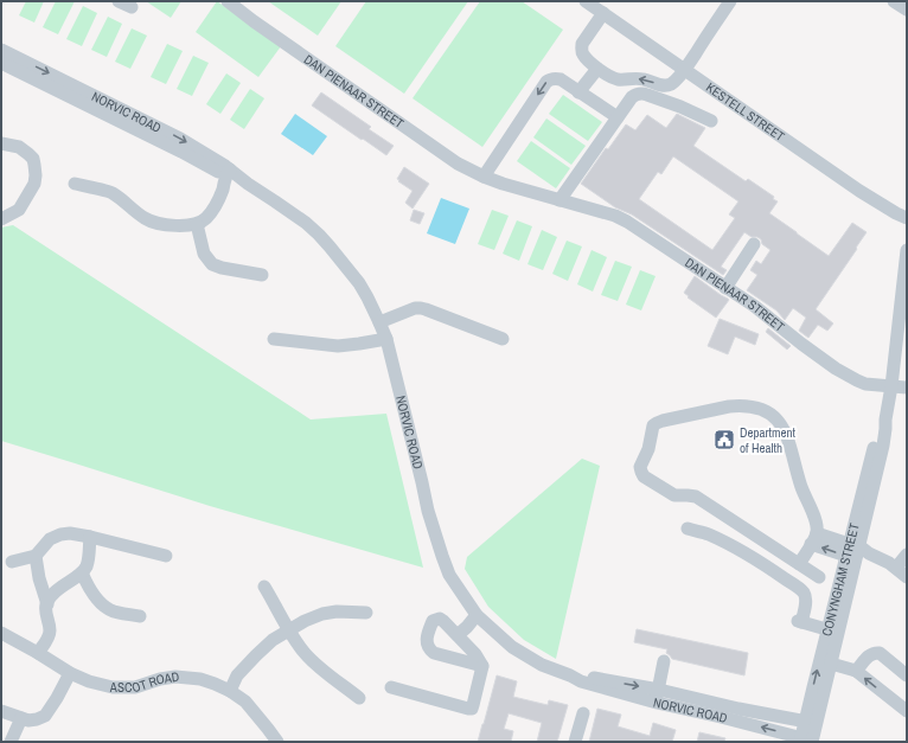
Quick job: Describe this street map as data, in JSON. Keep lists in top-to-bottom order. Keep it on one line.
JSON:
{"streets":{"street":["DAN PIENAAR STREET","NORVIC ROAD","KESTELL STREET","CONYNGHAM STREET","ASCOT ROAD"]},"crossings":[["DAN PIENAAR STREET","CONYNGHAM STREET"],["NORVIC ROAD","CONYNGHAM STREET"]],"places":{"public building":["Department of Health"]}}
